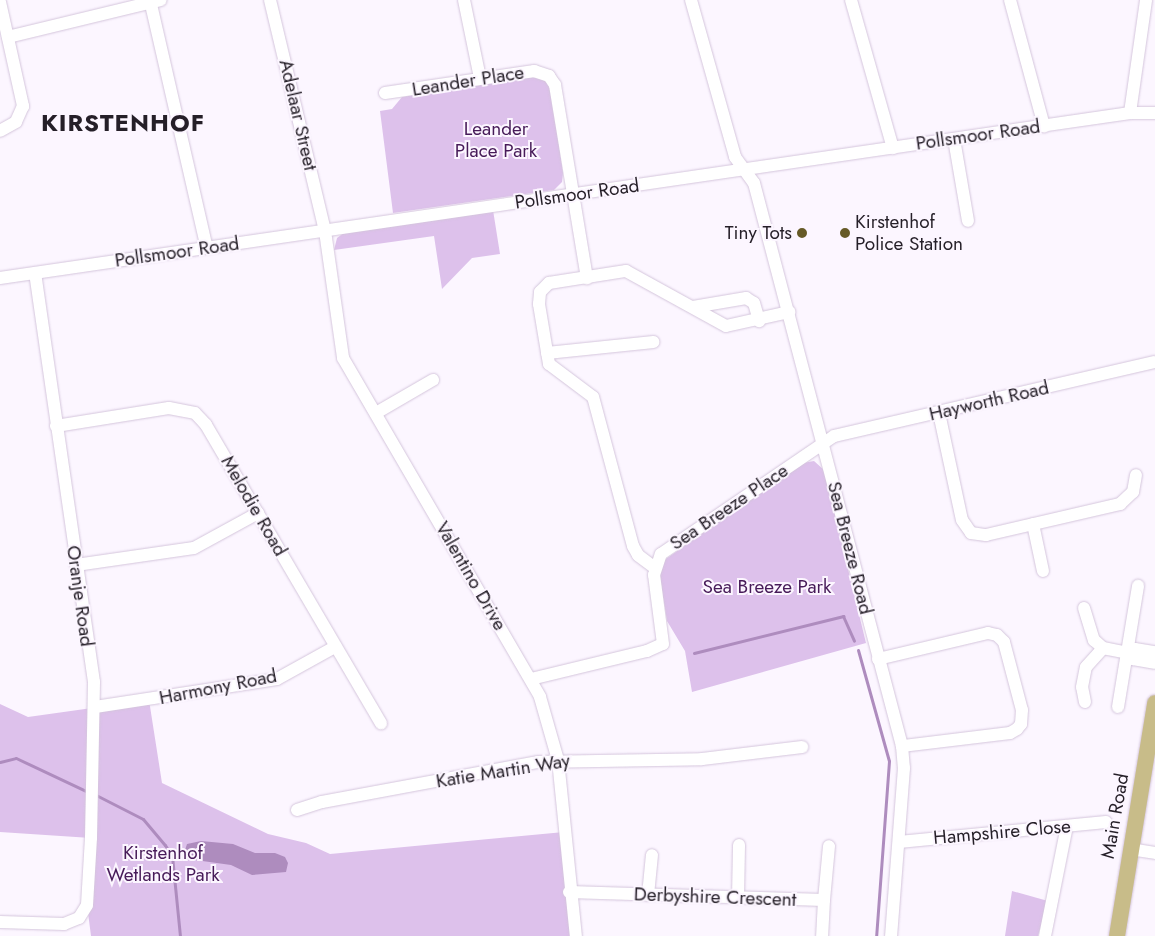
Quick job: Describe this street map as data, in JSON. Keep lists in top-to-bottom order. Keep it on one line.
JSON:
{"streets":{"main road":["Main Road"],"street":["Leander Place","Adelaar Street","Pollsmoor Road","Hayworth Road","Melodie Road","Sea Breeze Place","Sea Breeze Road","Valentino Drive","Oranje Road","Harmony Road","Katie Martin Way","Hampshire Close","Derbyshire Crescent"]},"crossings":[["Leander Place","Pollsmoor Road"],["Adelaar Street","Pollsmoor Road"],["Adelaar Street","Valentino Drive"],["Pollsmoor Road","Sea Breeze Road"],["Pollsmoor Road","Valentino Drive"],["Pollsmoor Road","Oranje Road"],["Hayworth Road","Sea Breeze Place"],["Hayworth Road","Sea Breeze Road"],["Melodie Road","Oranje Road"],["Melodie Road","Harmony Road"],["Sea Breeze Place","Sea Breeze Road"],["Sea Breeze Place","Valentino Drive"],["Sea Breeze Road","Hampshire Close"],["Valentino Drive","Katie Martin Way"],["Valentino Drive","Derbyshire Crescent"],["Oranje Road","Harmony Road"]],"districts":["KIRSTENHOF"],"parks":["Leander Place Park","Sea Breeze Park","Kirstenhof Wetlands Park"],"places":["Tiny Tots","Kirstenhof Police Station"]}
